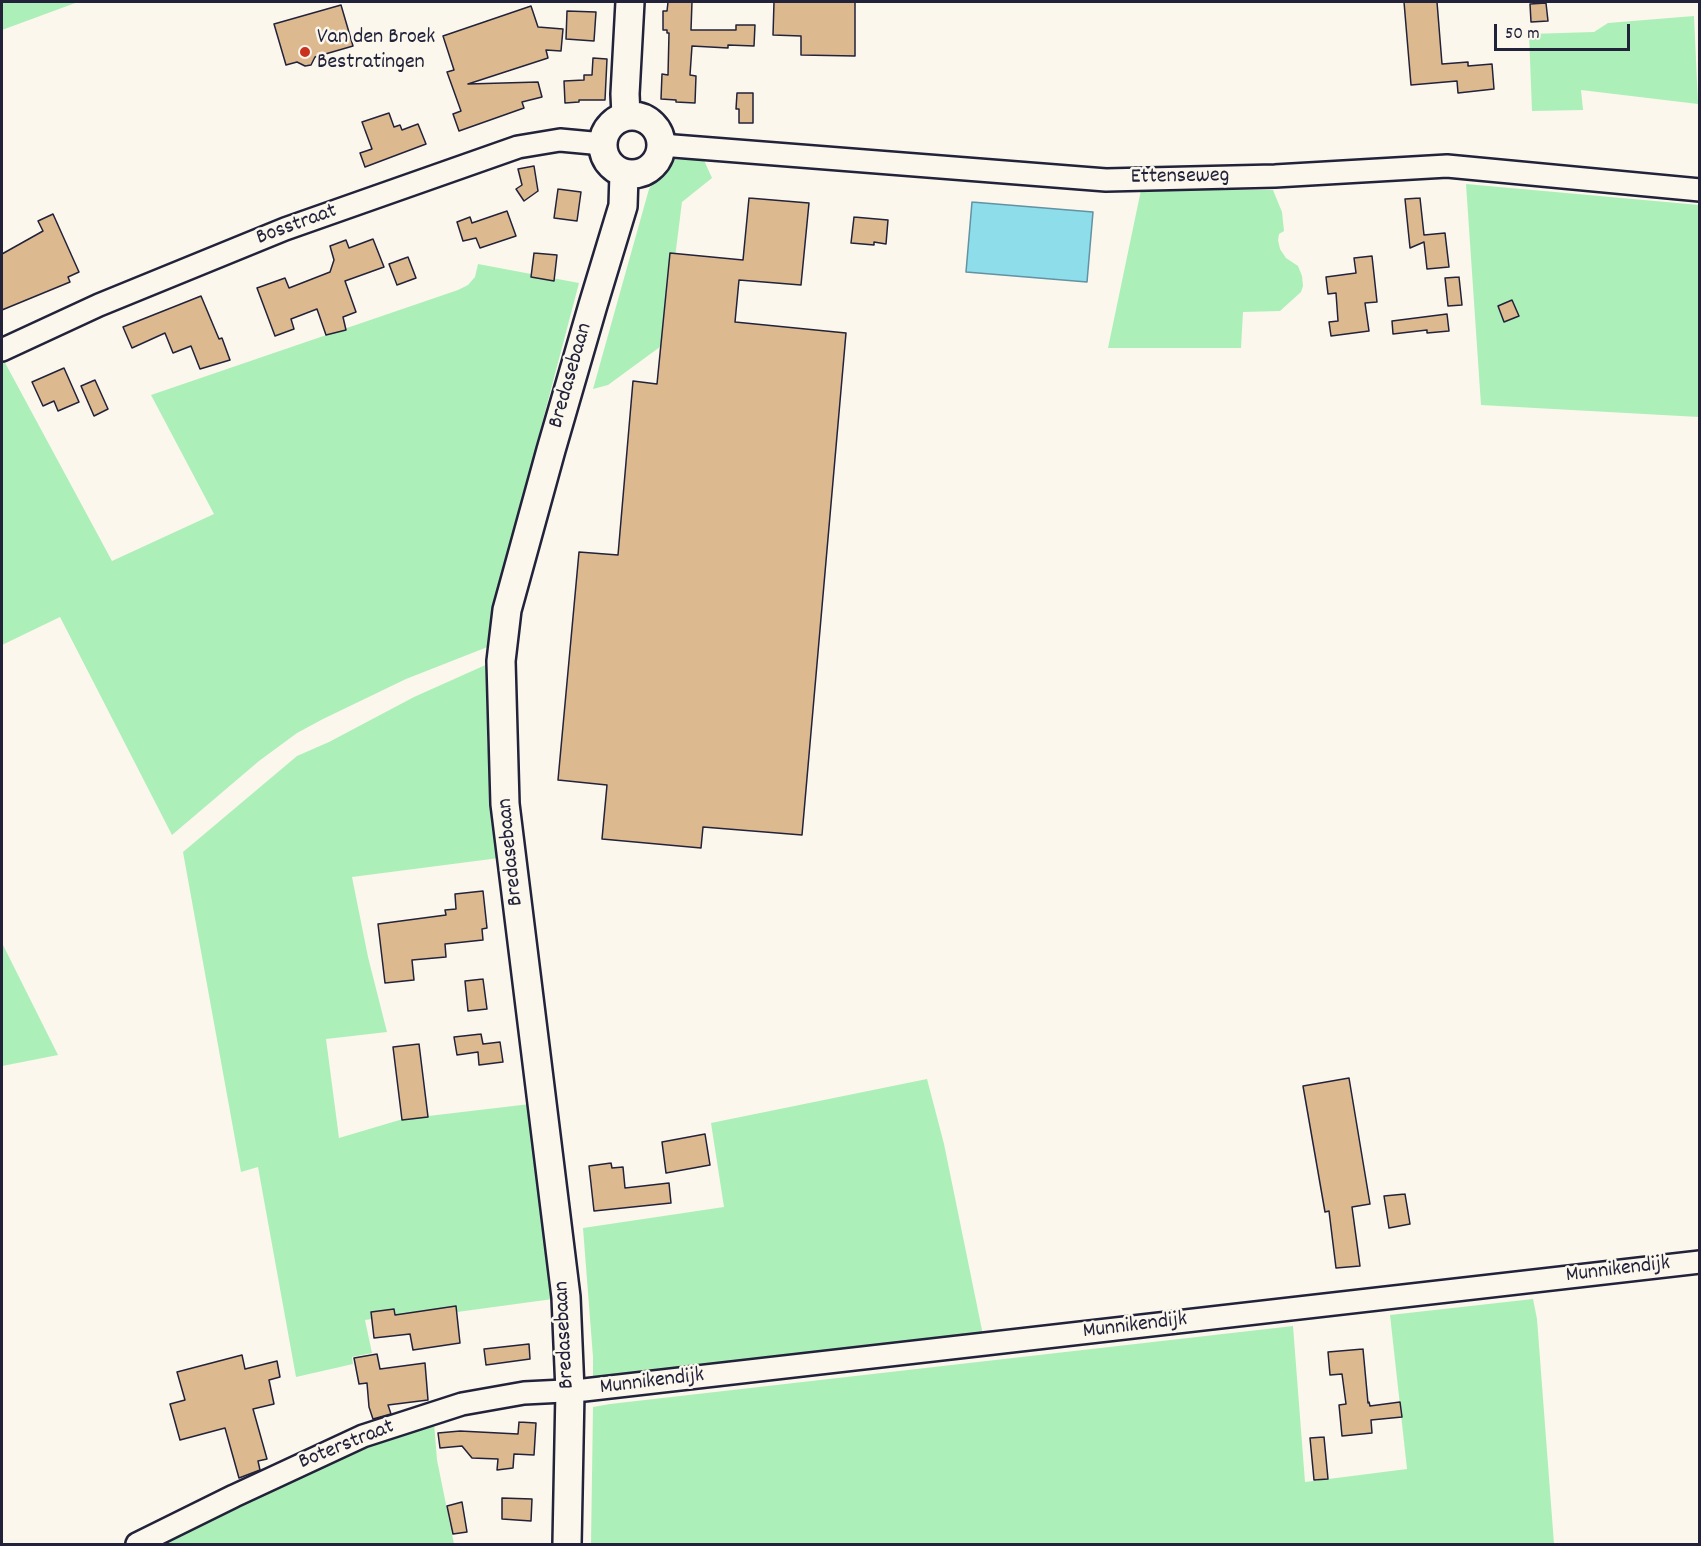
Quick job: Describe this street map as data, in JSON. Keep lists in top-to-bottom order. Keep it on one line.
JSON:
{"streets":{"street":["Ettenseweg","Bosstraat","Bredasebaan","Munnikendijk","Boterstraat"]},"crossings":[["Ettenseweg","Bosstraat"],["Ettenseweg","Bredasebaan"],["Bosstraat","Bredasebaan"],["Bredasebaan","Munnikendijk"],["Bredasebaan","Boterstraat"],["Munnikendijk","Boterstraat"]],"places":["Van den Broek Bestratingen"],"scale_bar":"50 m"}
